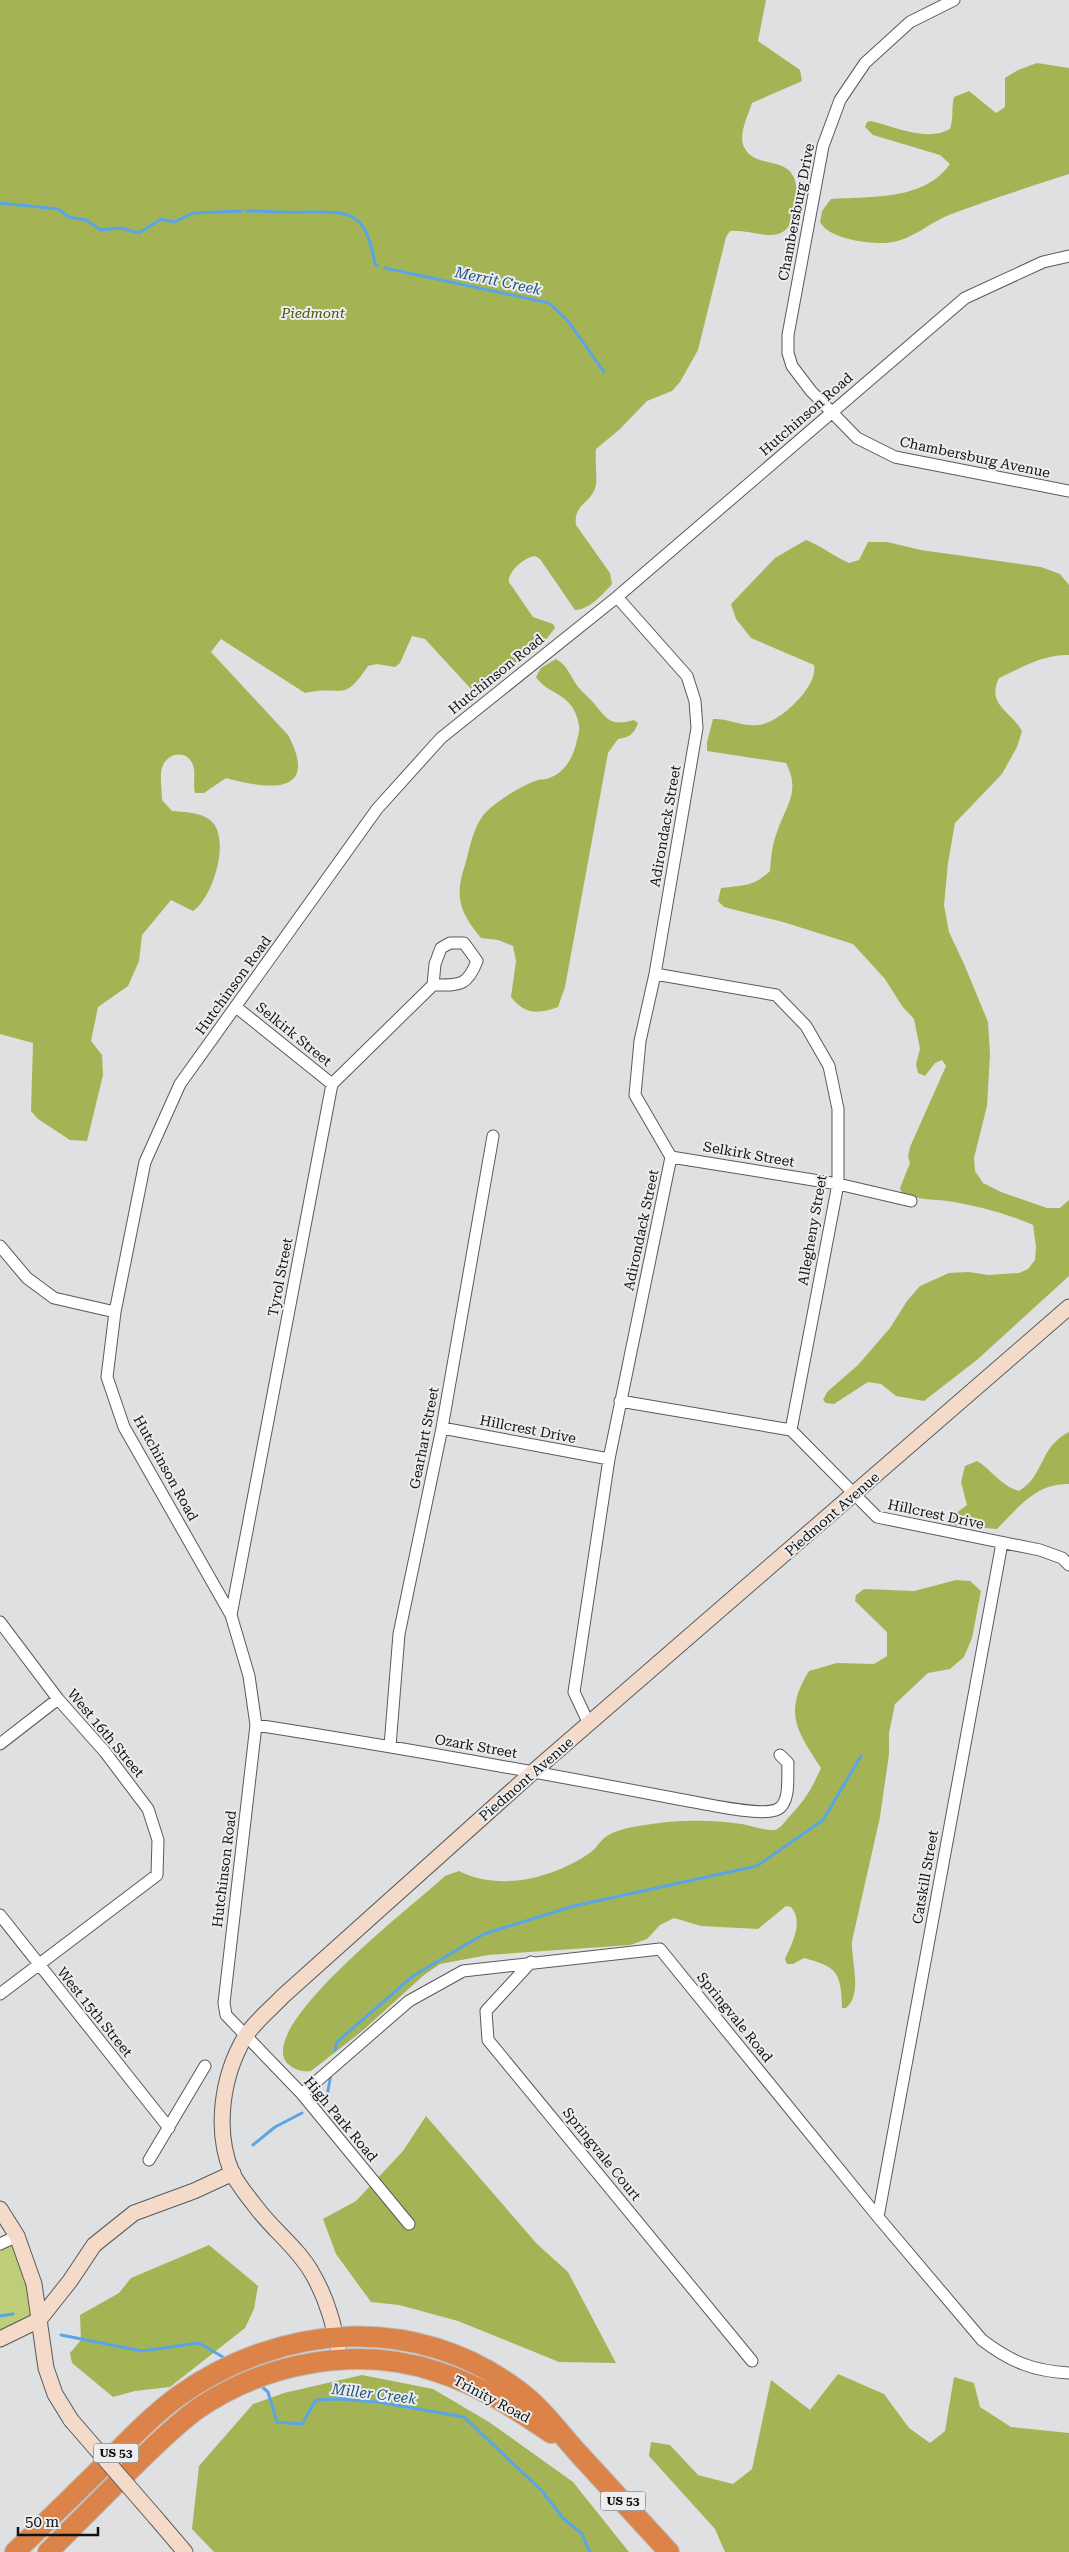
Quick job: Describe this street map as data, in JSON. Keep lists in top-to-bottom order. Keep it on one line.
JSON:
{"streets":{"highway":["Trinity Road","US 53"],"main road":["Piedmont Avenue"],"street":["Chambersburg Drive","Hutchinson Road","Chambersburg Avenue","Adirondack Street","Selkirk Street","Allegheny Street","Tyrol Street","Hillcrest Drive","Gearhart Street","West 16th Street","Ozark Street","Catskill Street","West 15th Street","Springvale Road","High Park Road","Springvale Court"]},"crossings":[["Chambersburg Drive","Hutchinson Road"],["Chambersburg Drive","Chambersburg Avenue"],["Hutchinson Road","Chambersburg Avenue"],["Hutchinson Road","Adirondack Street"],["Hutchinson Road","Selkirk Street"],["Hutchinson Road","Tyrol Street"],["Hutchinson Road","Piedmont Avenue"],["Hutchinson Road","Ozark Street"],["Hutchinson Road","High Park Road"],["Adirondack Street","Selkirk Street"],["Adirondack Street","Allegheny Street"],["Adirondack Street","Hillcrest Drive"],["Adirondack Street","Piedmont Avenue"],["Selkirk Street","Allegheny Street"],["Selkirk Street","Tyrol Street"],["Allegheny Street","Hillcrest Drive"],["Hillcrest Drive","Gearhart Street"],["Hillcrest Drive","Piedmont Avenue"],["Hillcrest Drive","Catskill Street"],["Gearhart Street","Ozark Street"],["Piedmont Avenue","Ozark Street"],["Piedmont Avenue","High Park Road"],["Piedmont Avenue","Trinity Road"],["Piedmont Avenue","US 53"],["West 16th Street","West 15th Street"],["Catskill Street","Springvale Road"],["Springvale Road","High Park Road"],["Springvale Road","Springvale Court"],["Trinity Road","US 53"]],"water":["Merrit Creek","Miller Creek"],"parks":["Piedmont"],"scale_bar":"50 m"}
